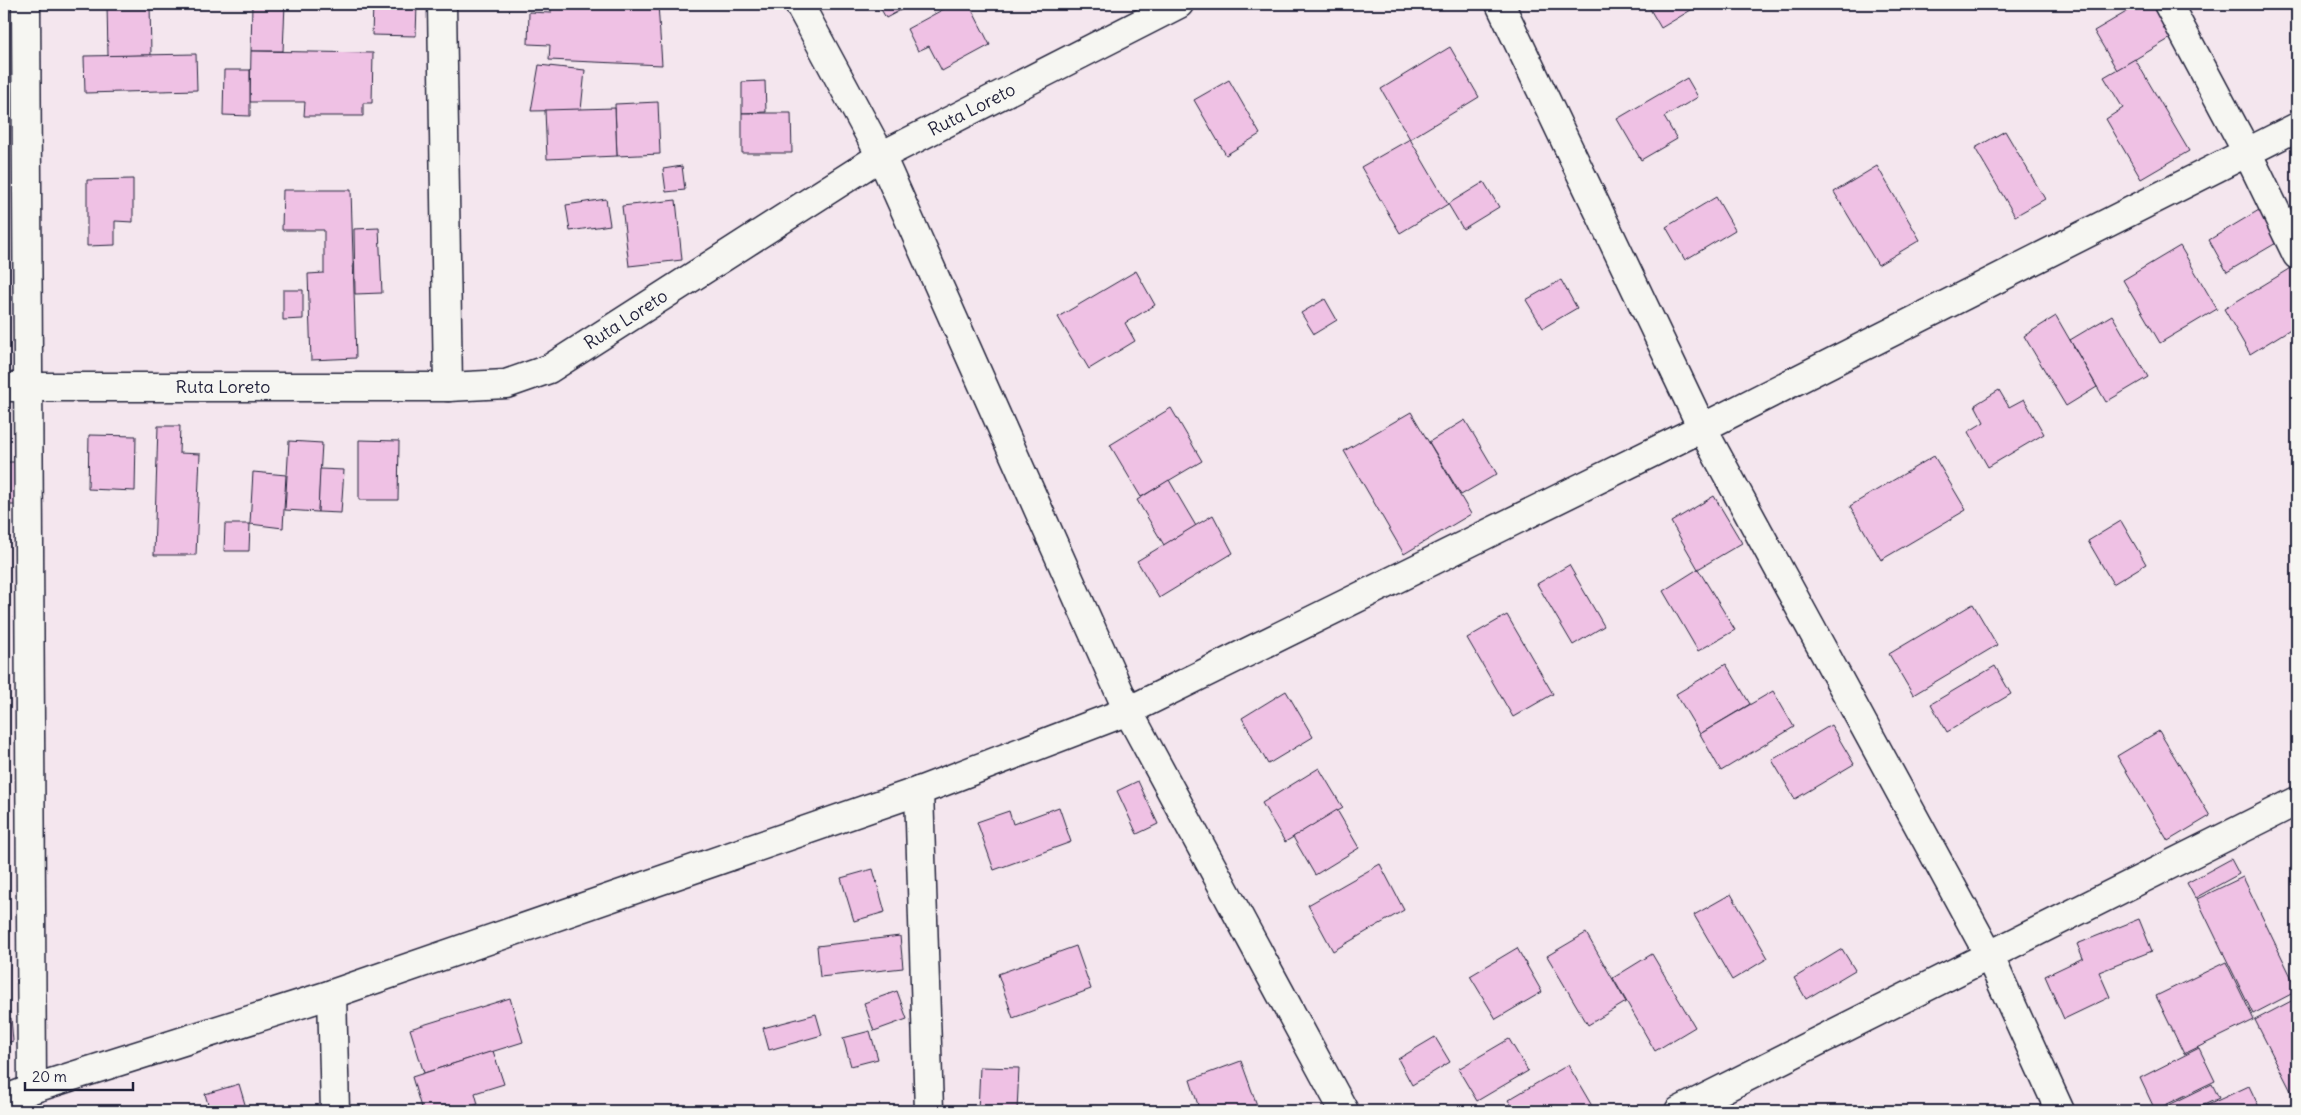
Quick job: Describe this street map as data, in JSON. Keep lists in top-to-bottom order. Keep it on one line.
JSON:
{"streets":{"street":["Ruta Loreto"]},"scale_bar":"20 m"}
